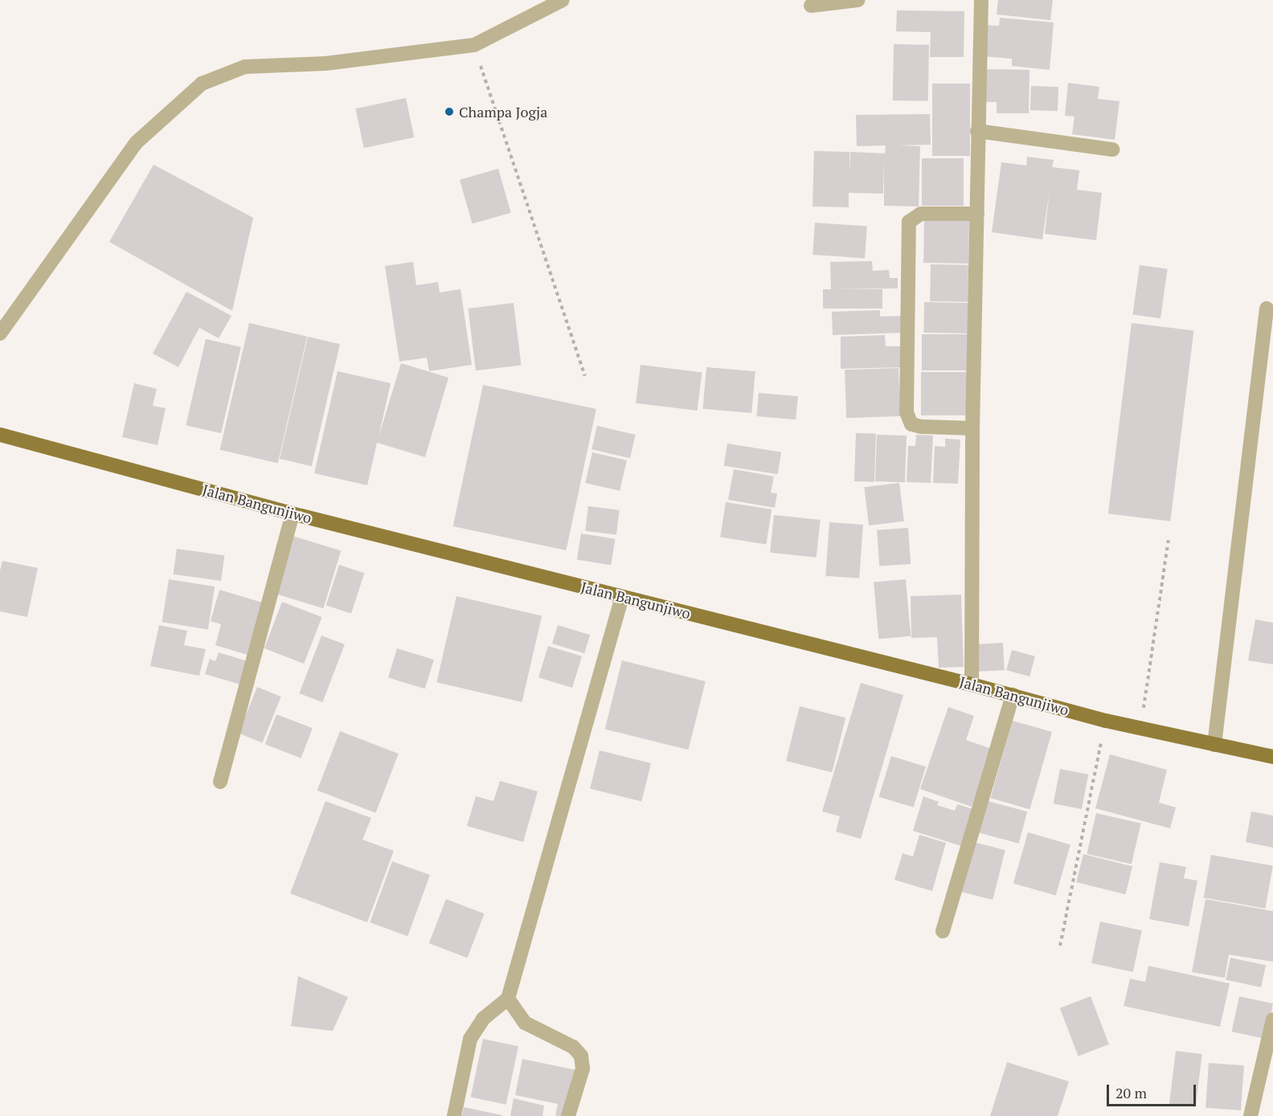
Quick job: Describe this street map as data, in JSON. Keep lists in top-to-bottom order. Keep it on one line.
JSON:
{"streets":{"main road":["Jalan Bangunjiwo"]},"places":["Champa Jogja"],"scale_bar":"20 m"}
